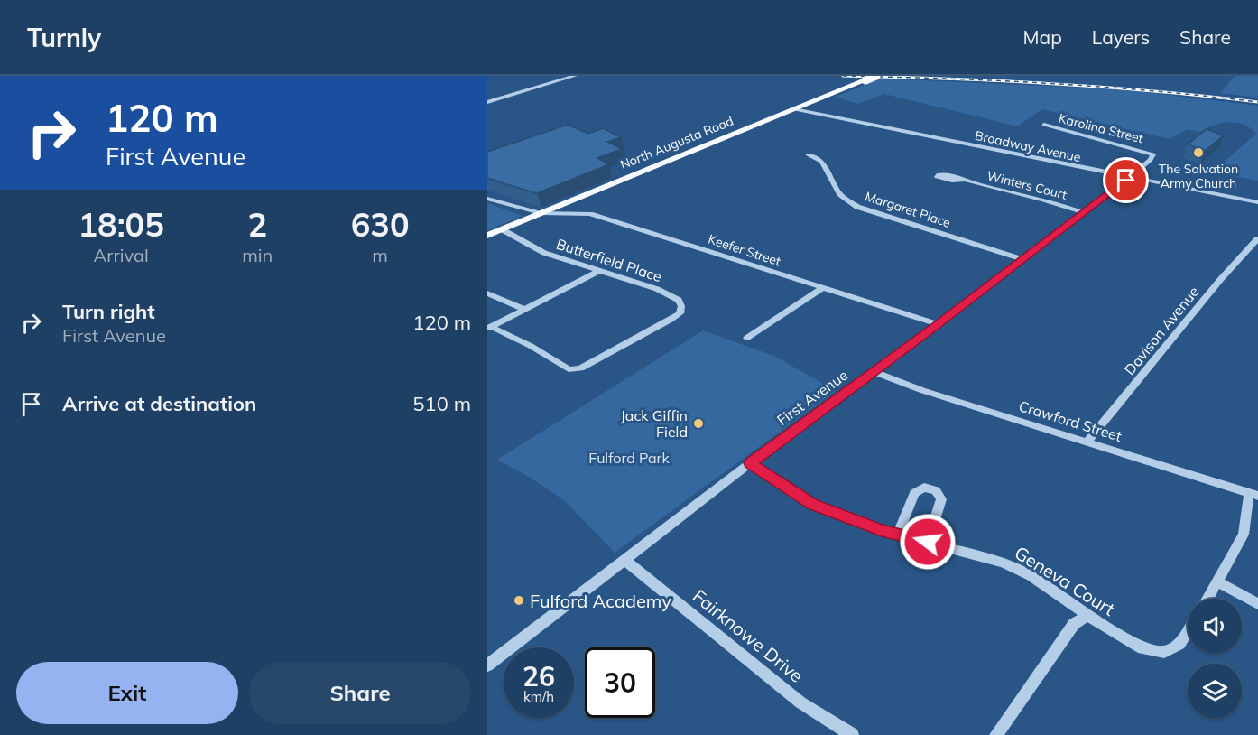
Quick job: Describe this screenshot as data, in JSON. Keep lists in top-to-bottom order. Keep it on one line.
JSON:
{"streets":{"main road":["North Augusta Road"],"street":["Karolina Street","Broadway Avenue","Winters Court","Margaret Place","Keefer Street","Butterfield Place","Davison Avenue","First Avenue","Crawford Street","Geneva Court","Fairknowe Drive"]},"crossings":[["Karolina Street","First Avenue"],["North Augusta Road","Broadway Avenue"],["North Augusta Road","Keefer Street"],["North Augusta Road","Butterfield Place"],["Broadway Avenue","First Avenue"],["Winters Court","First Avenue"],["Margaret Place","First Avenue"],["Keefer Street","First Avenue"],["Davison Avenue","Crawford Street"],["First Avenue","Crawford Street"],["First Avenue","Geneva Court"],["First Avenue","Fairknowe Drive"]],"parks":["Fulford Park"],"places":["The Salvation Army Church","Jack Giffin Field","Fulford Academy"],"page":{"header":"Turnly","nav":["Map","Layers","Share"],"turn":["120 m","First Avenue"],"eta":["18:05","Arrival","2","min","630","m"],"list":[{"name":"Turn right","note":"First Avenue","value":"120 m"},{"name":"Arrive at destination","value":"510 m"}],"speed":"26 km/h","limit":"30","buttons":["Exit","Share"]}}
